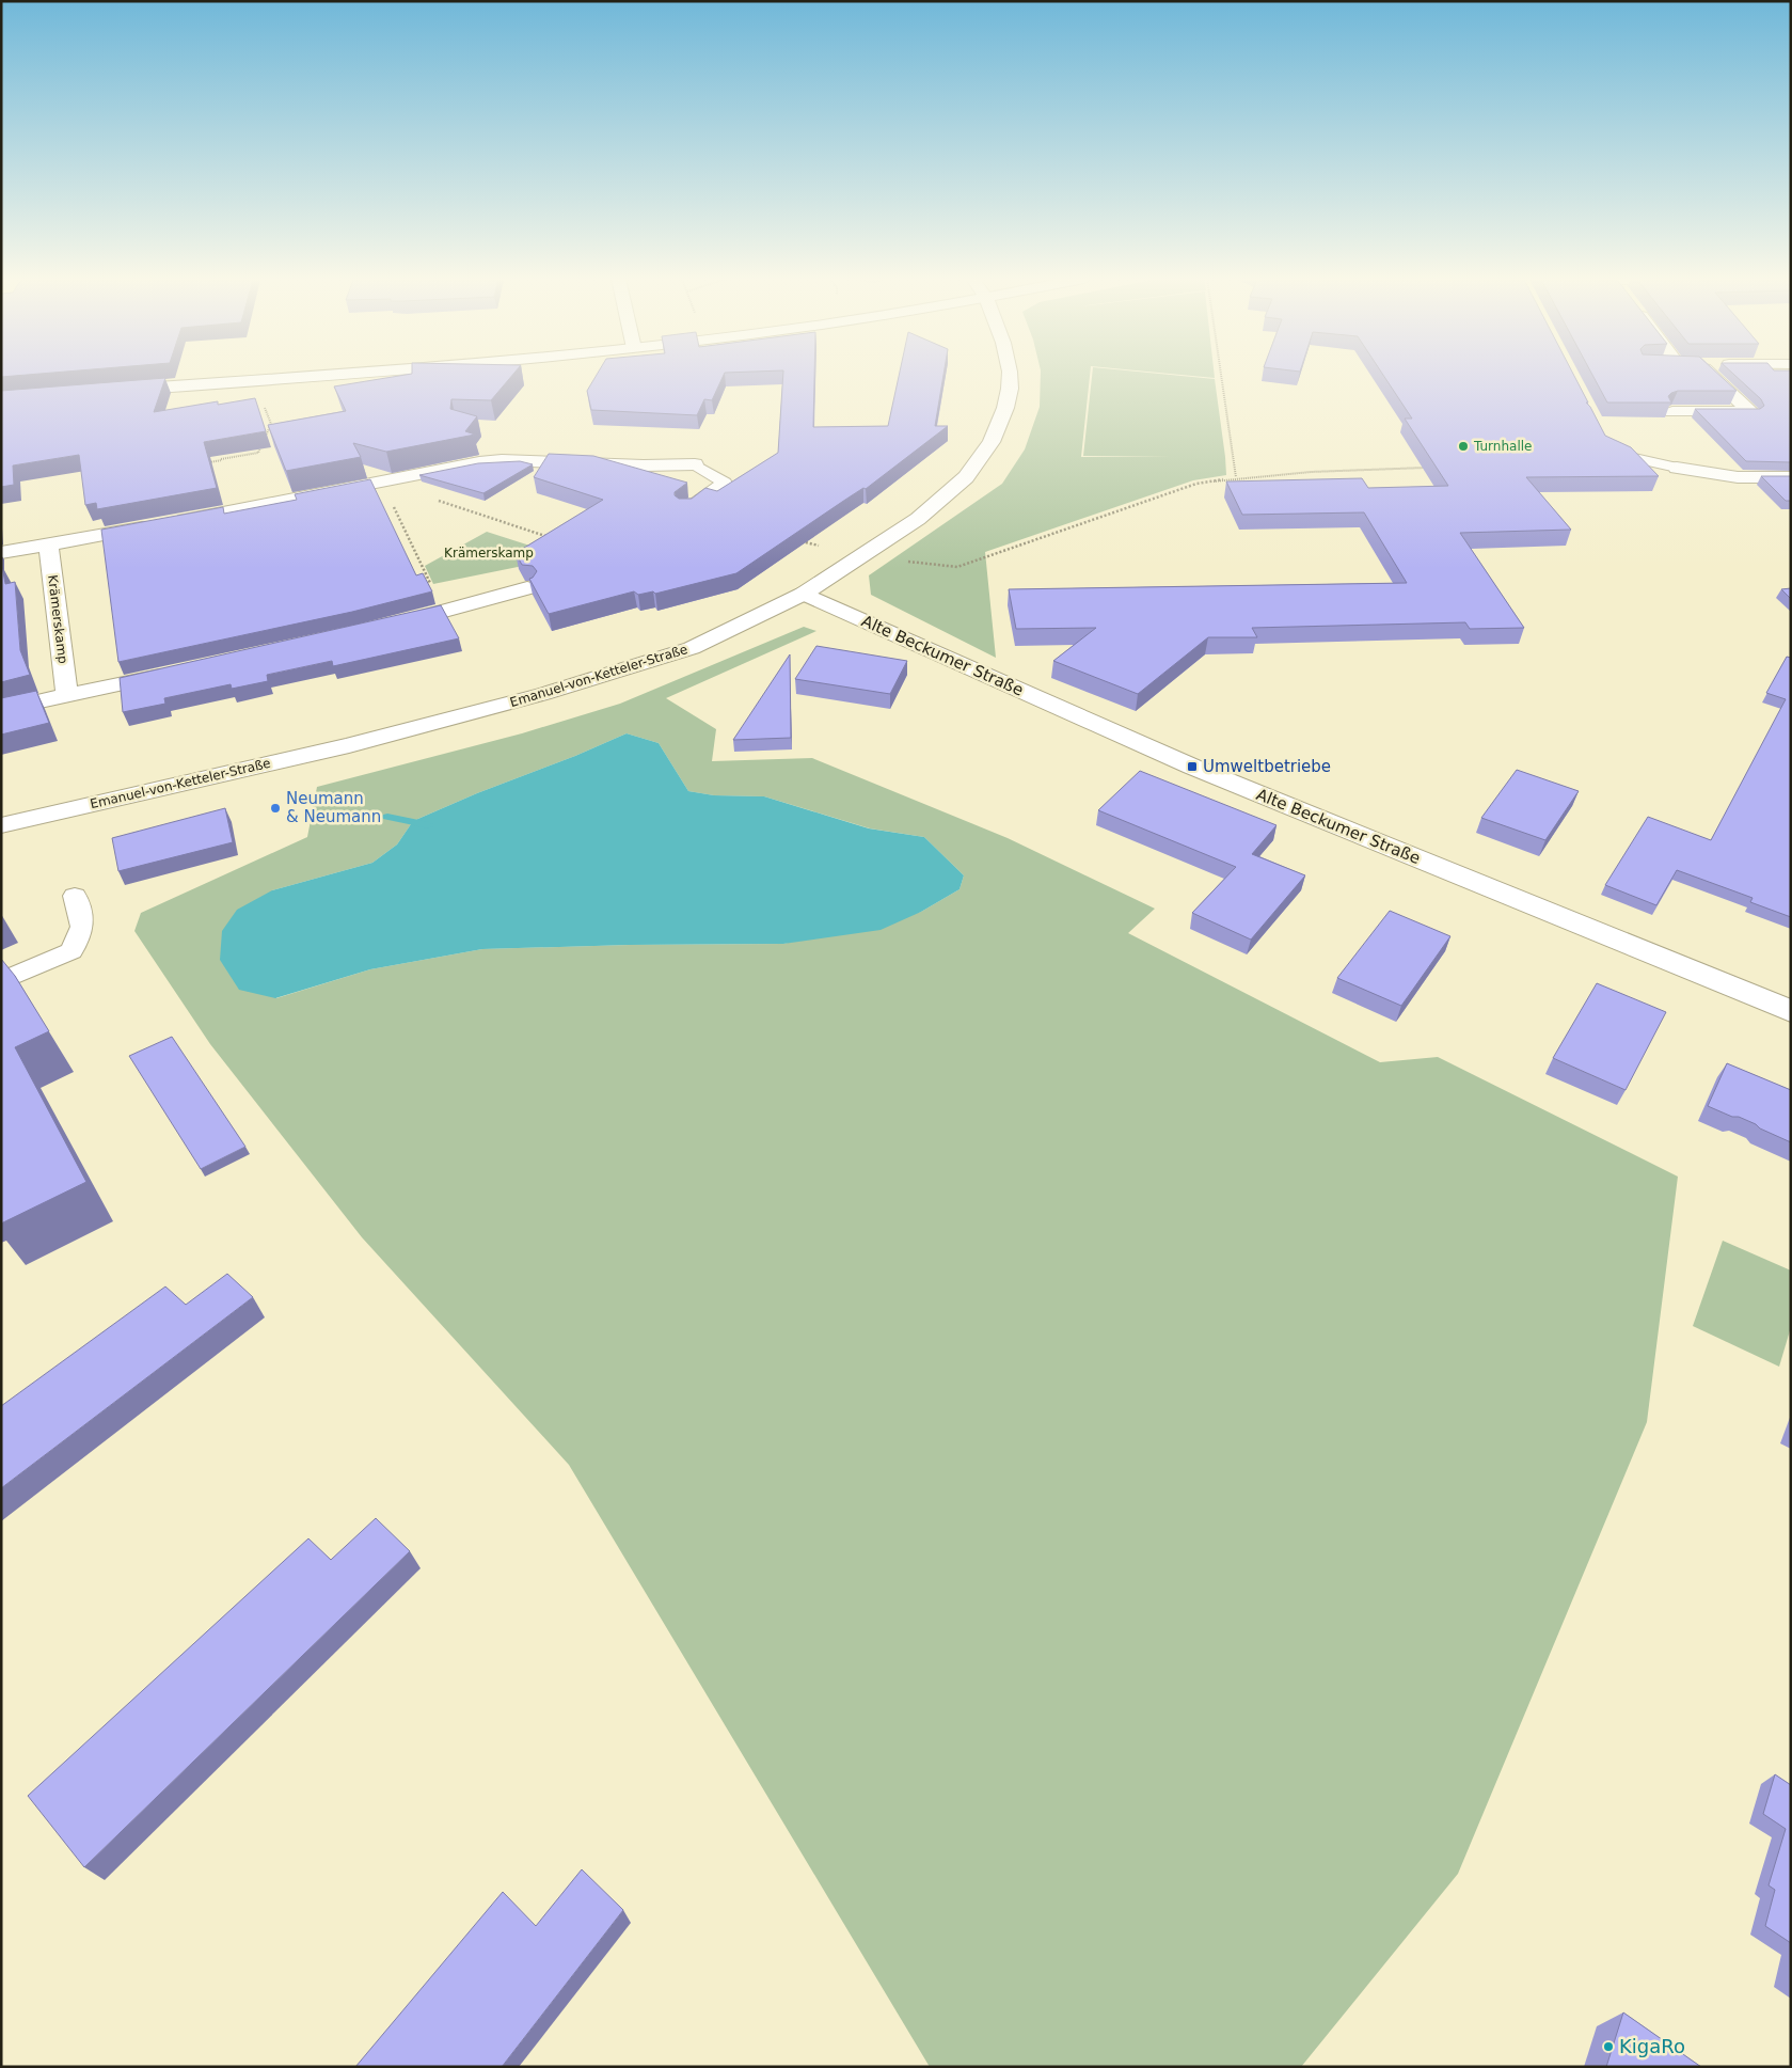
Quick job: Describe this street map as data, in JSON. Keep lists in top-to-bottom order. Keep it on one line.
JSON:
{"streets":{"street":["Krämerskamp","Alte Beckumer Straße","Emanuel-von-Ketteler-Straße"]},"crossings":[["Alte Beckumer Straße","Emanuel-von-Ketteler-Straße"]],"parks":["Krämerskamp"],"places":{"other":["Turnhalle","Neumann & Neumann","KigaRo"],"transit":["Umweltbetriebe"]}}
